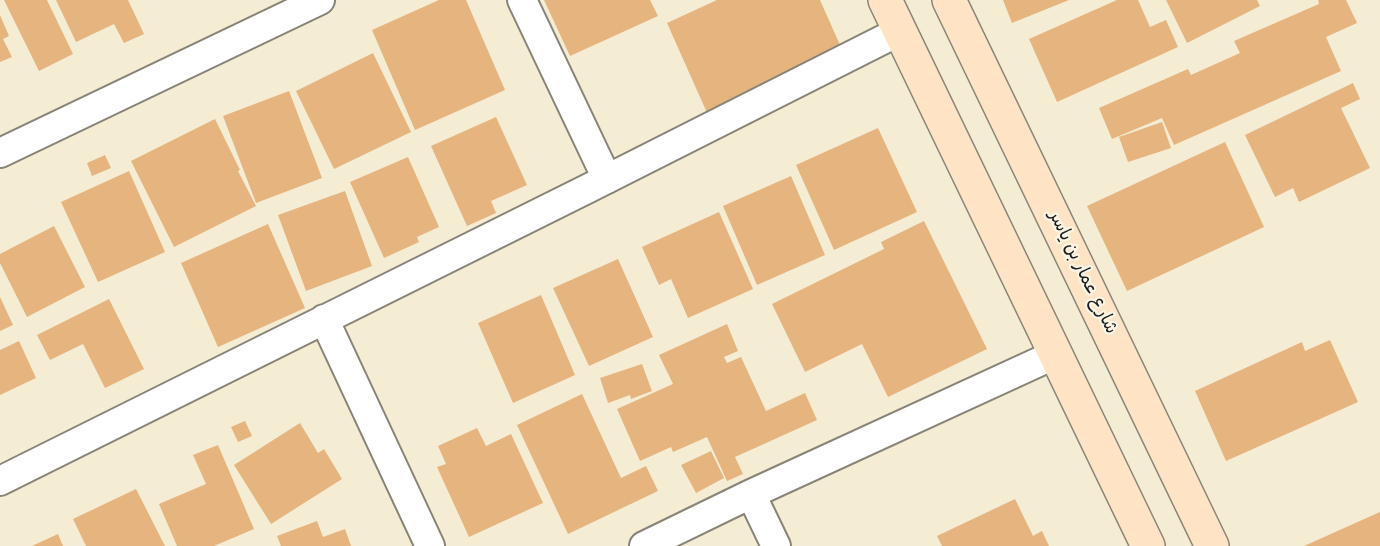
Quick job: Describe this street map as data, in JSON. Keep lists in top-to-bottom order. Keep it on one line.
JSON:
{"streets":{"street":["شارع عمار بن ياسر"]}}
